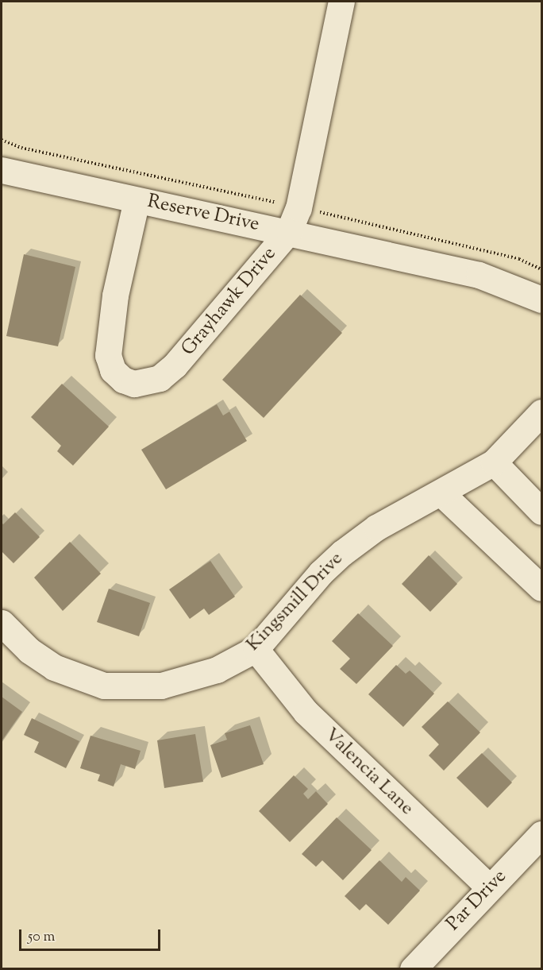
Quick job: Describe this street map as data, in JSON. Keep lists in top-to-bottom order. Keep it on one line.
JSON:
{"streets":{"street":["Reserve Drive","Grayhawk Drive","Kingsmill Drive","Valencia Lane","Par Drive"]},"crossings":[["Reserve Drive","Grayhawk Drive"],["Kingsmill Drive","Valencia Lane"],["Valencia Lane","Par Drive"]],"scale_bar":"50 m"}
